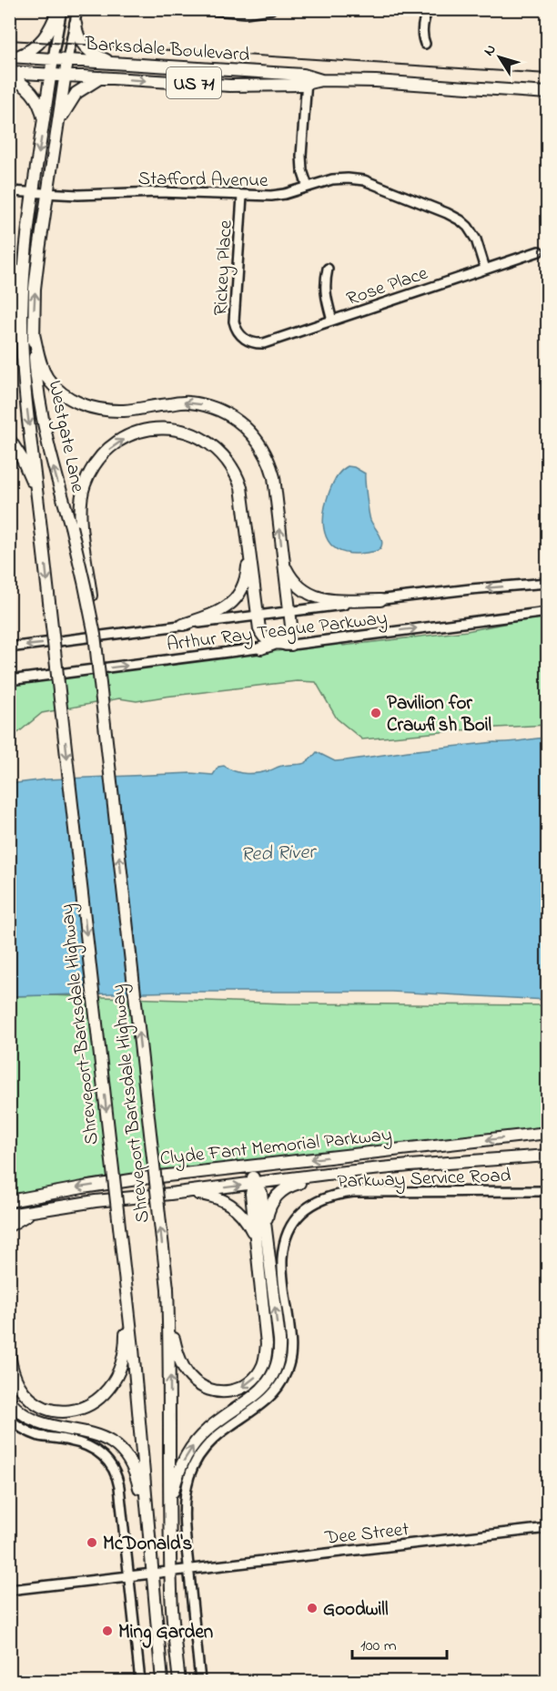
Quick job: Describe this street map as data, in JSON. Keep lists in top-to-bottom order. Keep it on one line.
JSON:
{"streets":{"main road":["Barksdale Boulevard","US 71","Westgate Lane","Shreveport-Barksdale Highway","Shreveport Barksdale Highway","Clyde Fant Memorial Parkway"],"street":["Stafford Avenue","Rickey Place","Rose Place","Arthur Ray Teague Parkway","Parkway Service Road","Dee Street"]},"crossings":[["Barksdale Boulevard","Westgate Lane"],["Stafford Avenue","Rickey Place"],["Stafford Avenue","Rose Place"],["Stafford Avenue","Westgate Lane"],["Rickey Place","Rose Place"],["Westgate Lane","Shreveport-Barksdale Highway"],["Westgate Lane","Shreveport Barksdale Highway"],["Shreveport Barksdale Highway","Dee Street"],["Parkway Service Road","Dee Street"]],"one_way":["Shreveport-Barksdale Highway","Shreveport Barksdale Highway"],"water":["Red River"],"places":["Pavilion for Crawfish Boil","McDonald's","Goodwill","Ming Garden"],"scale_bar":"100 m","north":"top left"}
